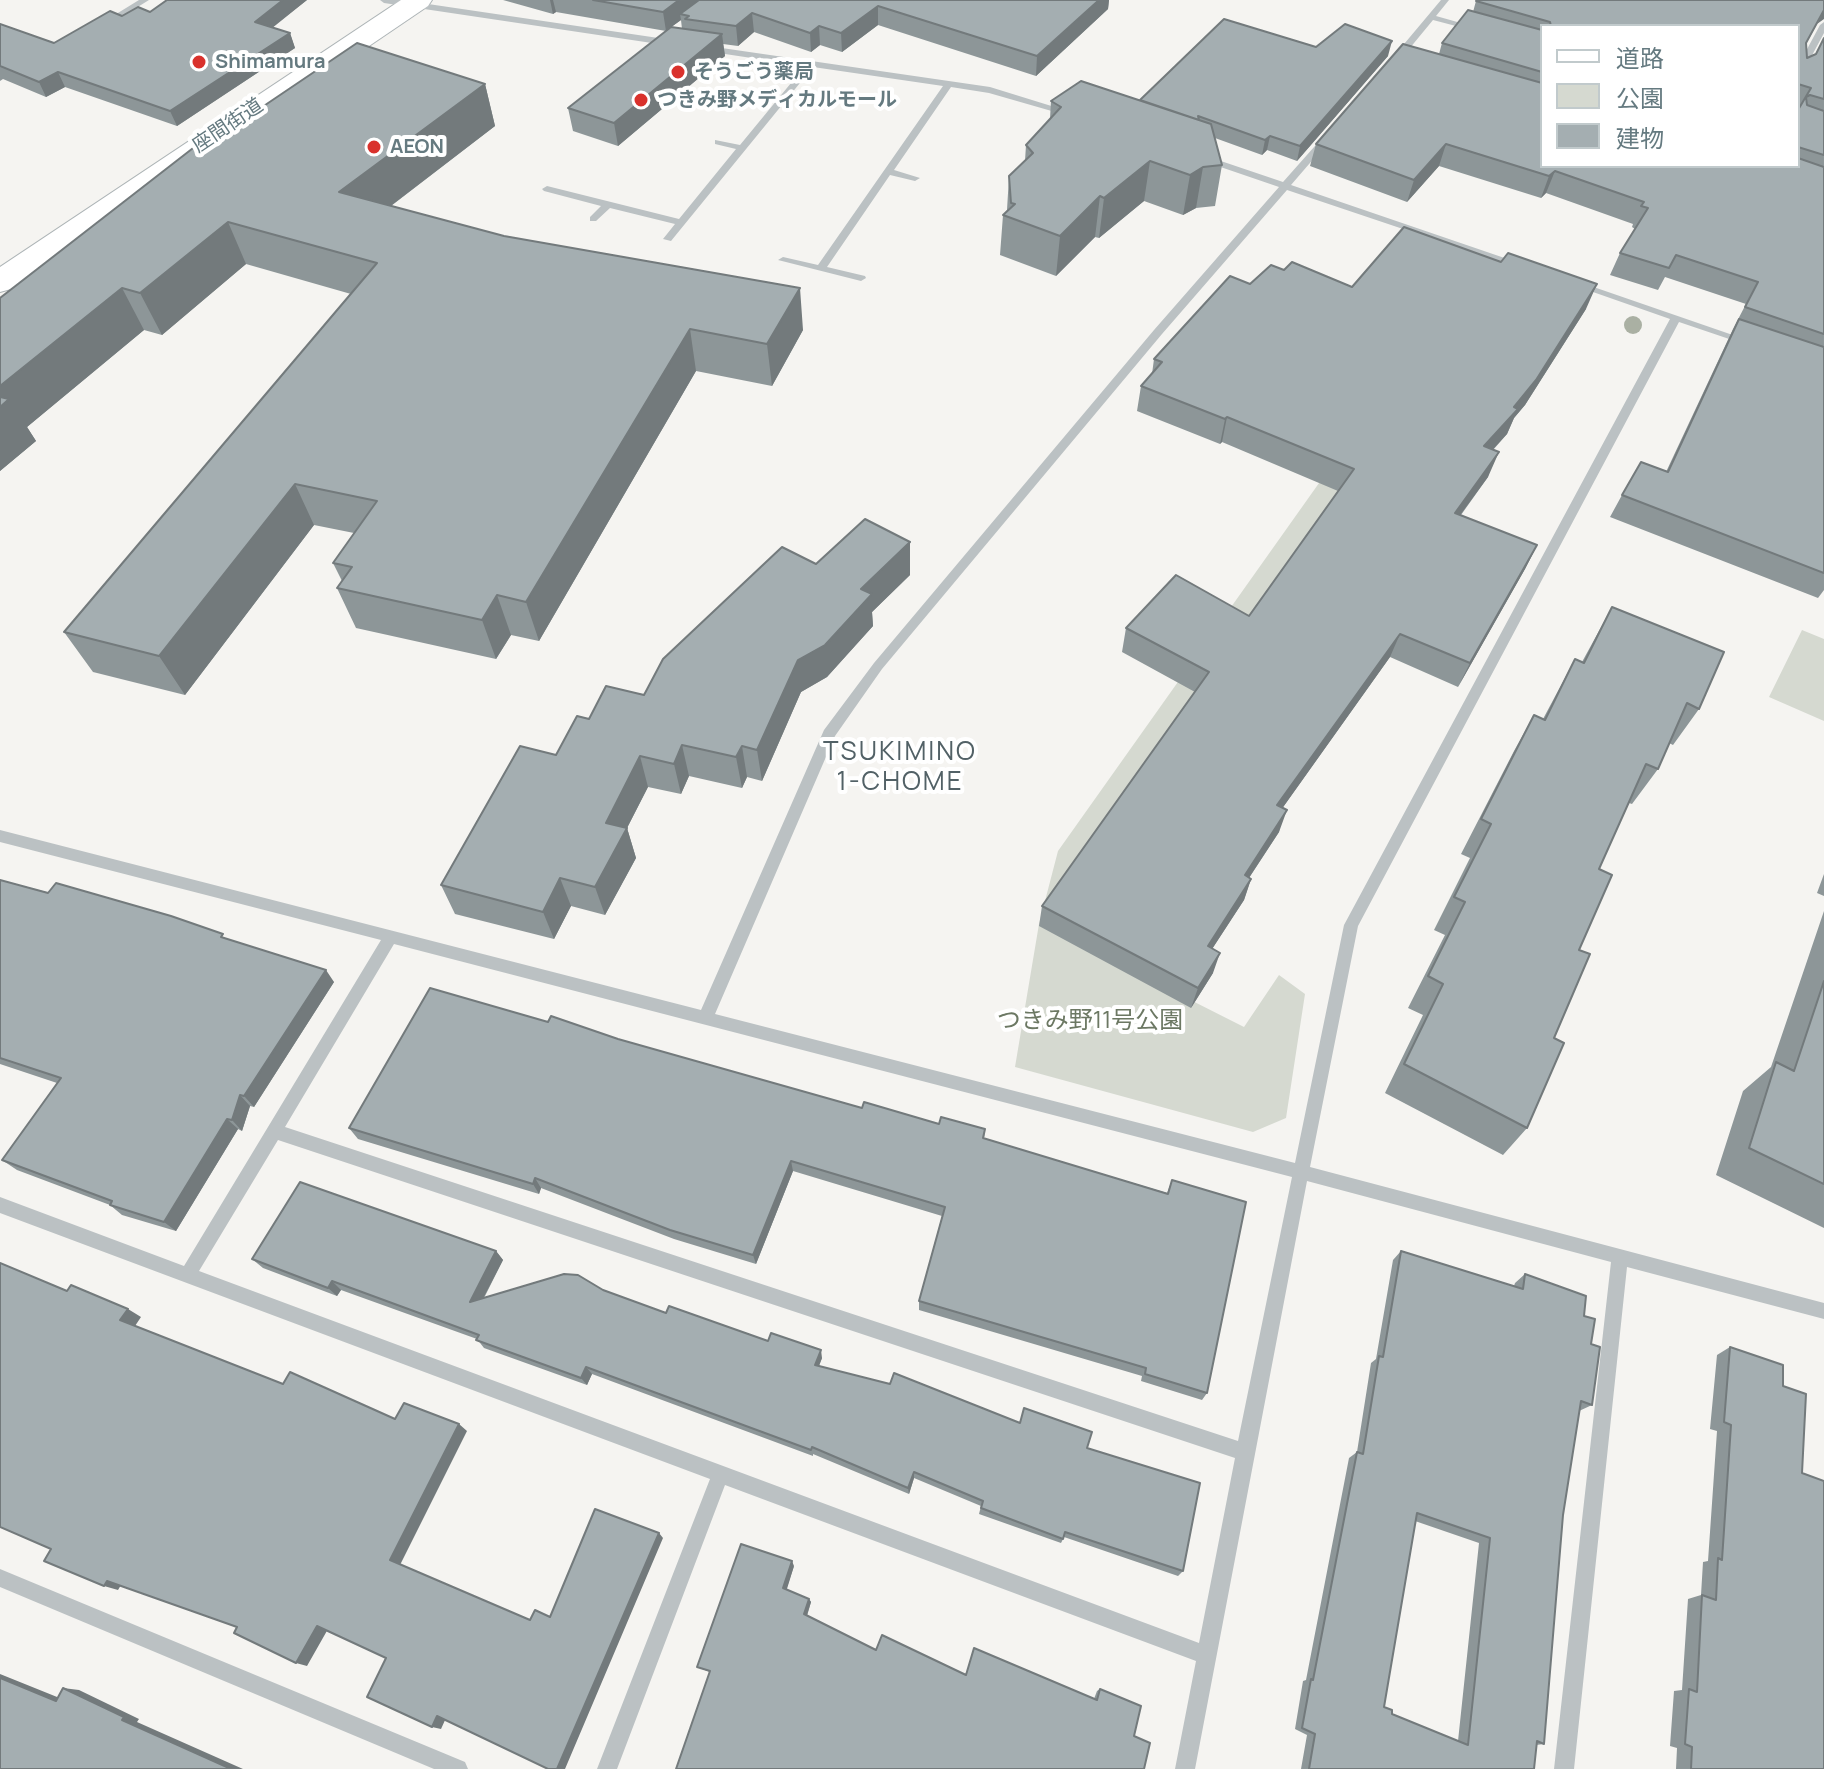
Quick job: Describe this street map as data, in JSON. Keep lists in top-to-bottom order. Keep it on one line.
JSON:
{"streets":{"main road":["座間街道"]},"districts":["TSUKIMINO 1-CHOME"],"parks":["つきみ野11号公園"],"places":["Shimamura","そうごう薬局","つきみ野メディカルモール","AEON"],"legend":["道路","公園","建物"]}
